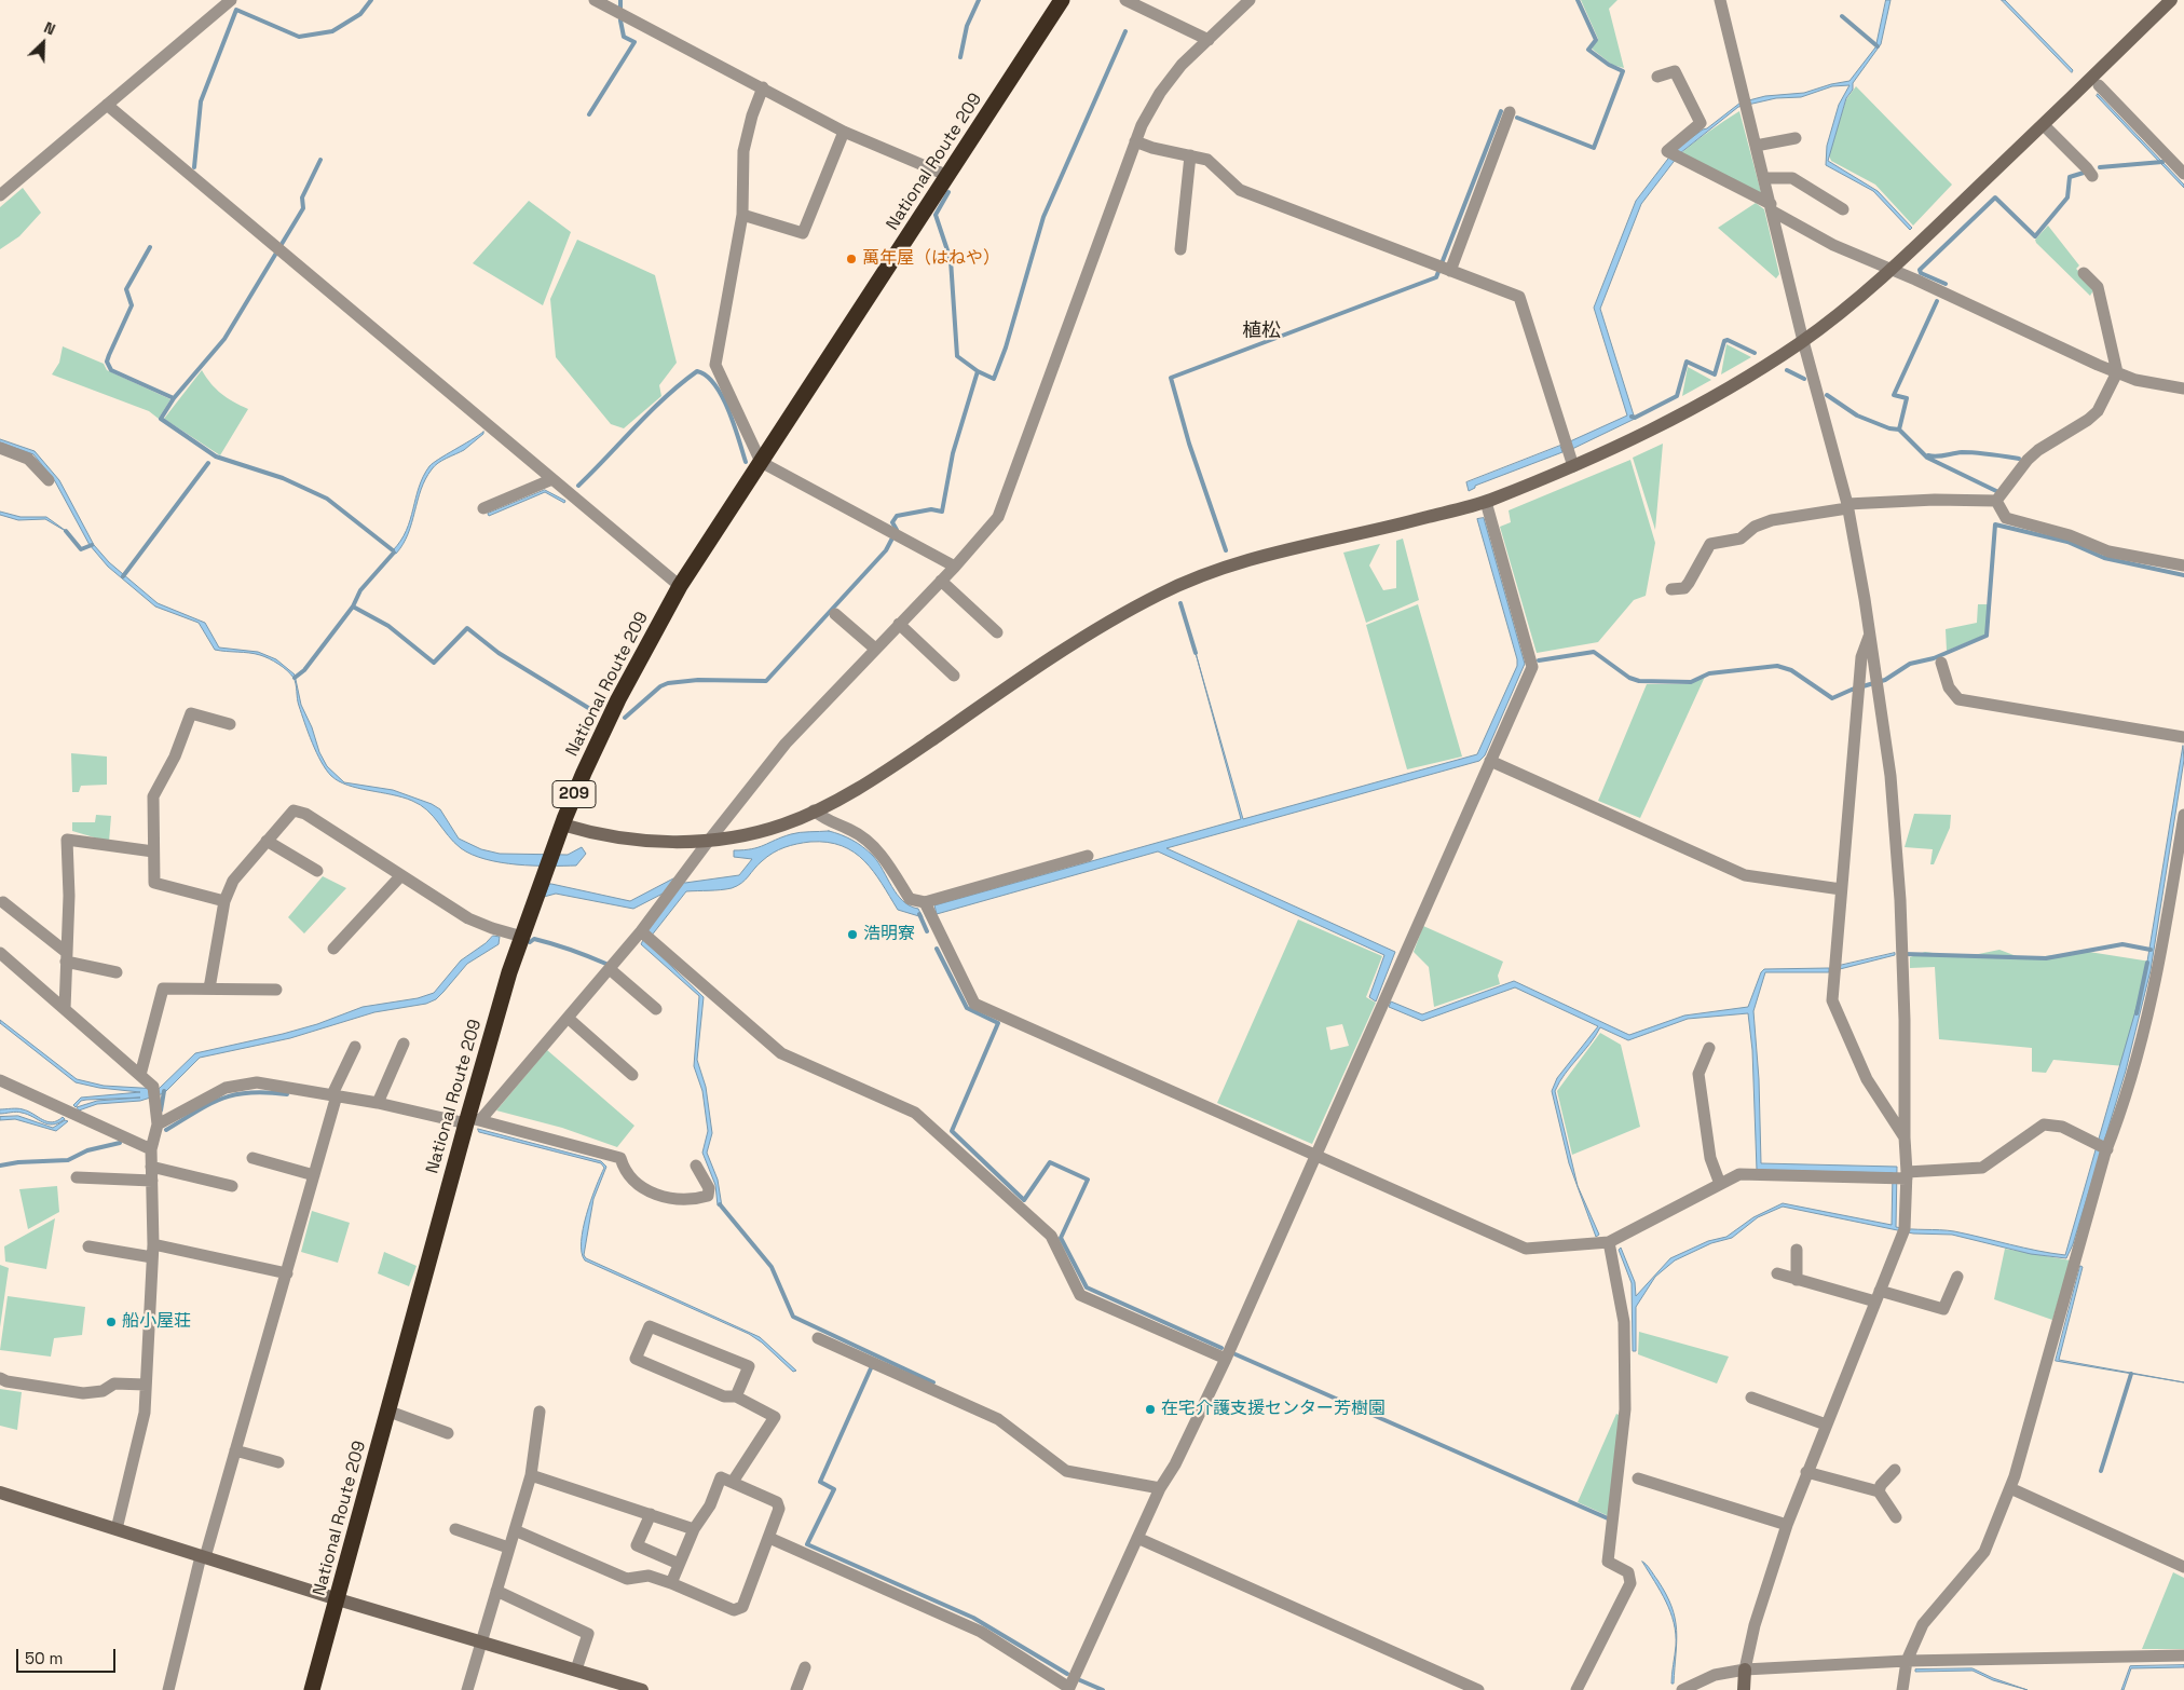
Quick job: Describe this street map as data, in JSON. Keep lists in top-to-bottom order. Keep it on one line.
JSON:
{"streets":{"highway":["National Route 209","209"]},"districts":["植松"],"places":["萬年屋（はねや）","浩明寮","船小屋荘","在宅介護支援センター芳樹園"],"scale_bar":"50 m","north":"top right"}
